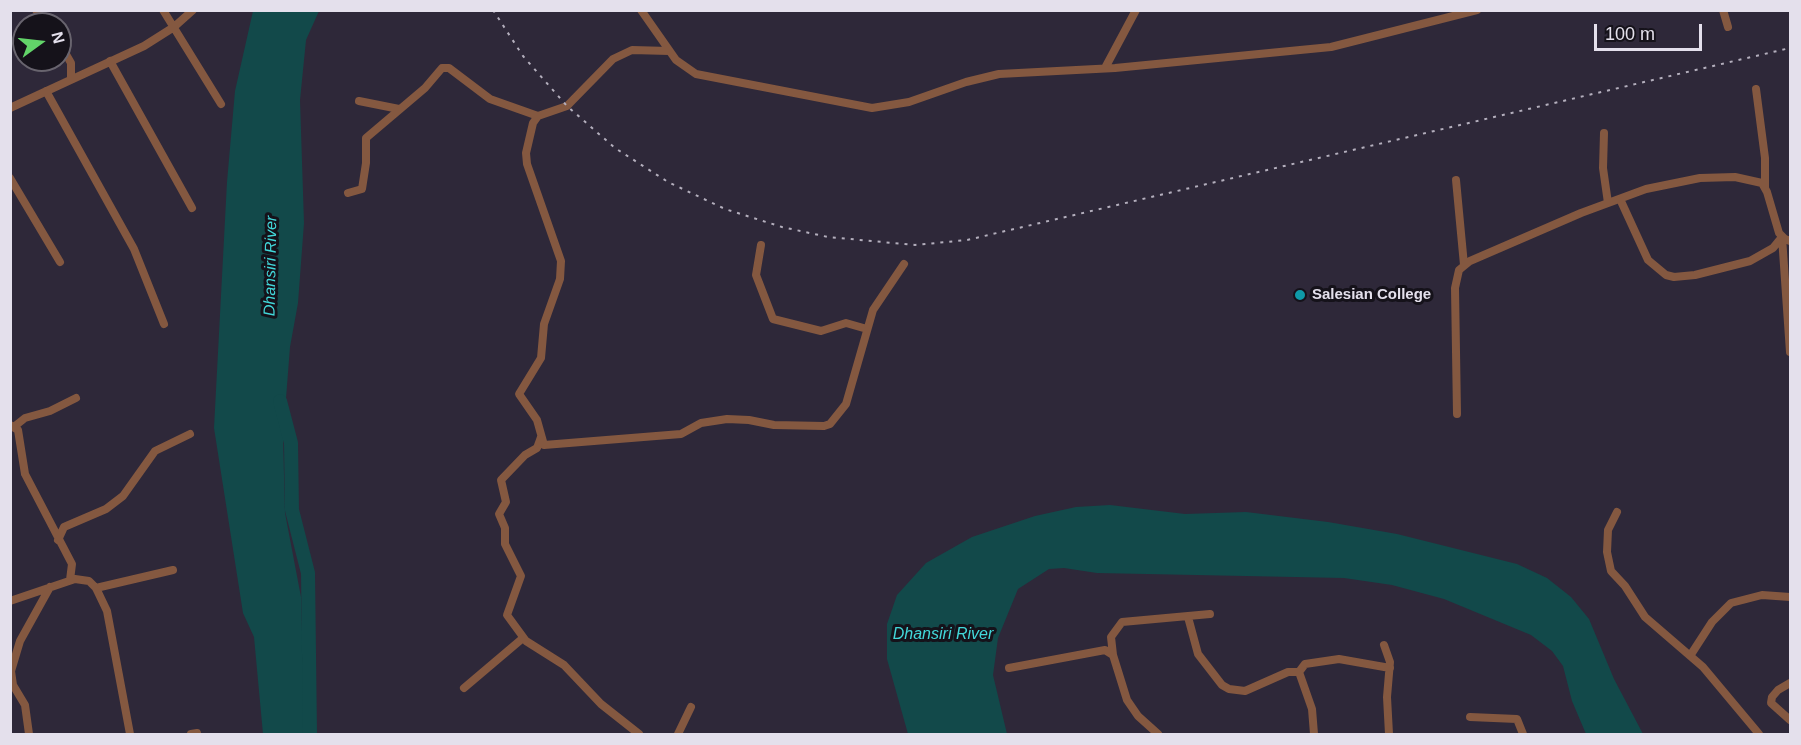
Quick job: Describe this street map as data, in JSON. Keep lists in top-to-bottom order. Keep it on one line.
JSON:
{"water":["Dhansiri River"],"places":["Salesian College"],"scale_bar":"100 m","north":"right"}
